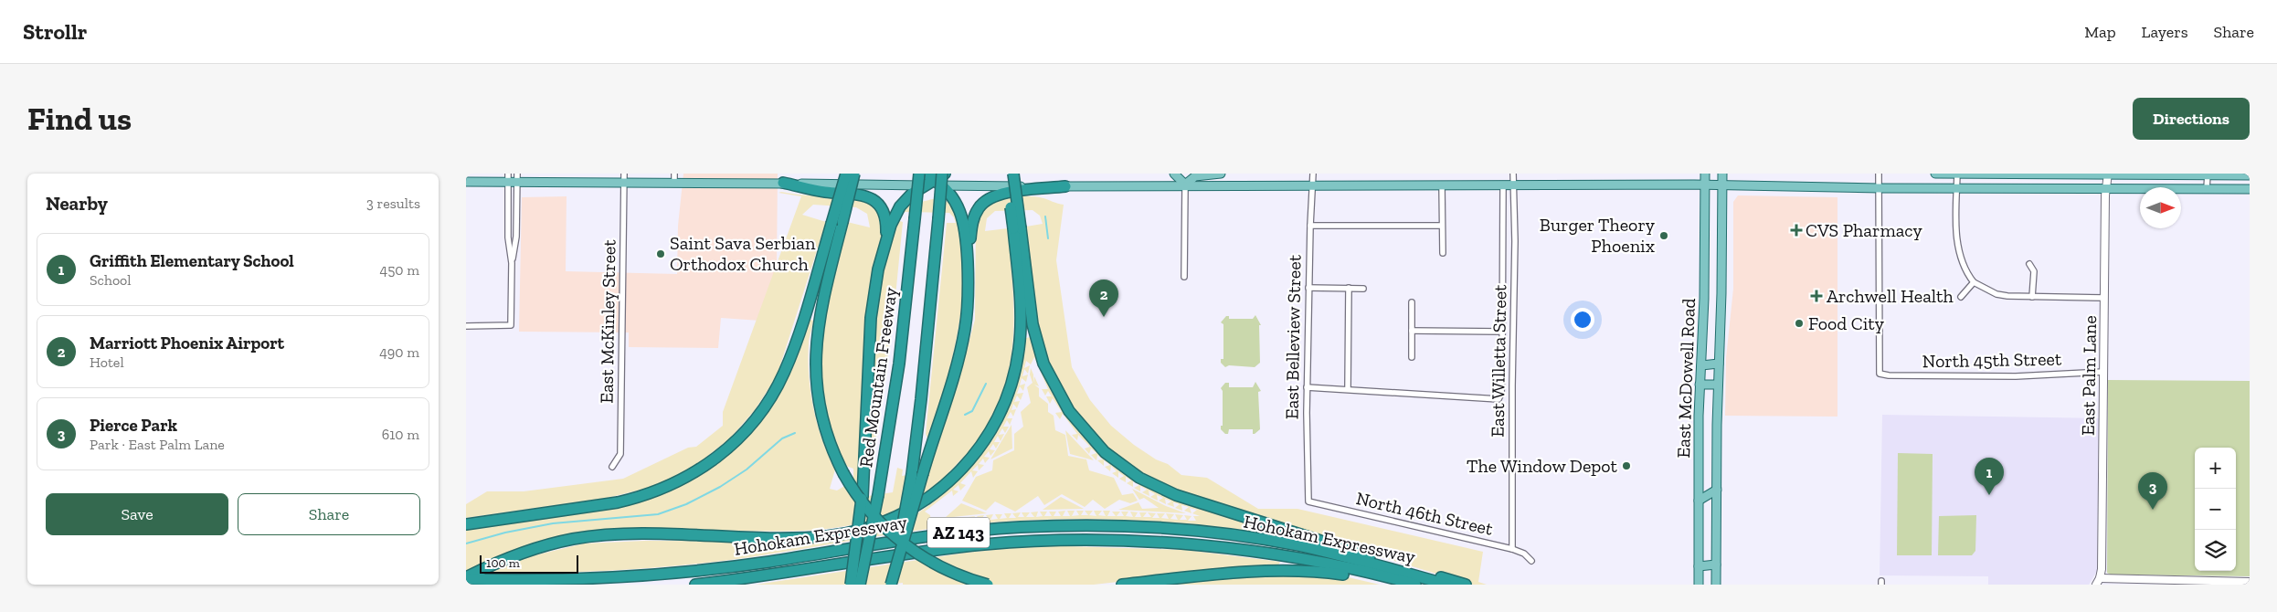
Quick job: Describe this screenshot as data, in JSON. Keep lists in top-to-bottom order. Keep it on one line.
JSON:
{"streets":{"highway":["Red Mountain Freeway","AZ 143","Hohokam Expressway"],"main road":["East McDowell Road"],"street":["East McKinley Street","East Belleview Street","North 45th Street","East Willetta Street","East Palm Lane","North 46th Street"]},"crossings":[["East Belleview Street","North 46th Street"],["North 45th Street","East Palm Lane"],["East Willetta Street","North 46th Street"]],"places":{"health":["CVS Pharmacy","Archwell Health"],"other":["Burger Theory Phoenix","Saint Sava Serbian Orthodox Church","Food City","The Window Depot"]},"scale_bar":"100 m","north":"right","page":{"header":"Strollr","nav":["Map","Layers","Share"],"buttons":["Directions",["Save","Share"]],"title":"Find us","heading":["Nearby","3 results"],"list":[{"mark":"1","name":"Griffith Elementary School","note":"School","value":"450 m"},{"mark":"2","name":"Marriott Phoenix Airport","note":"Hotel","value":"490 m"},{"mark":"3","name":"Pierce Park","note":"Park · East Palm Lane","value":"610 m"}],"pins":["2","1","3"],"map_buttons":["+","−"],"scale":"100 m"}}
